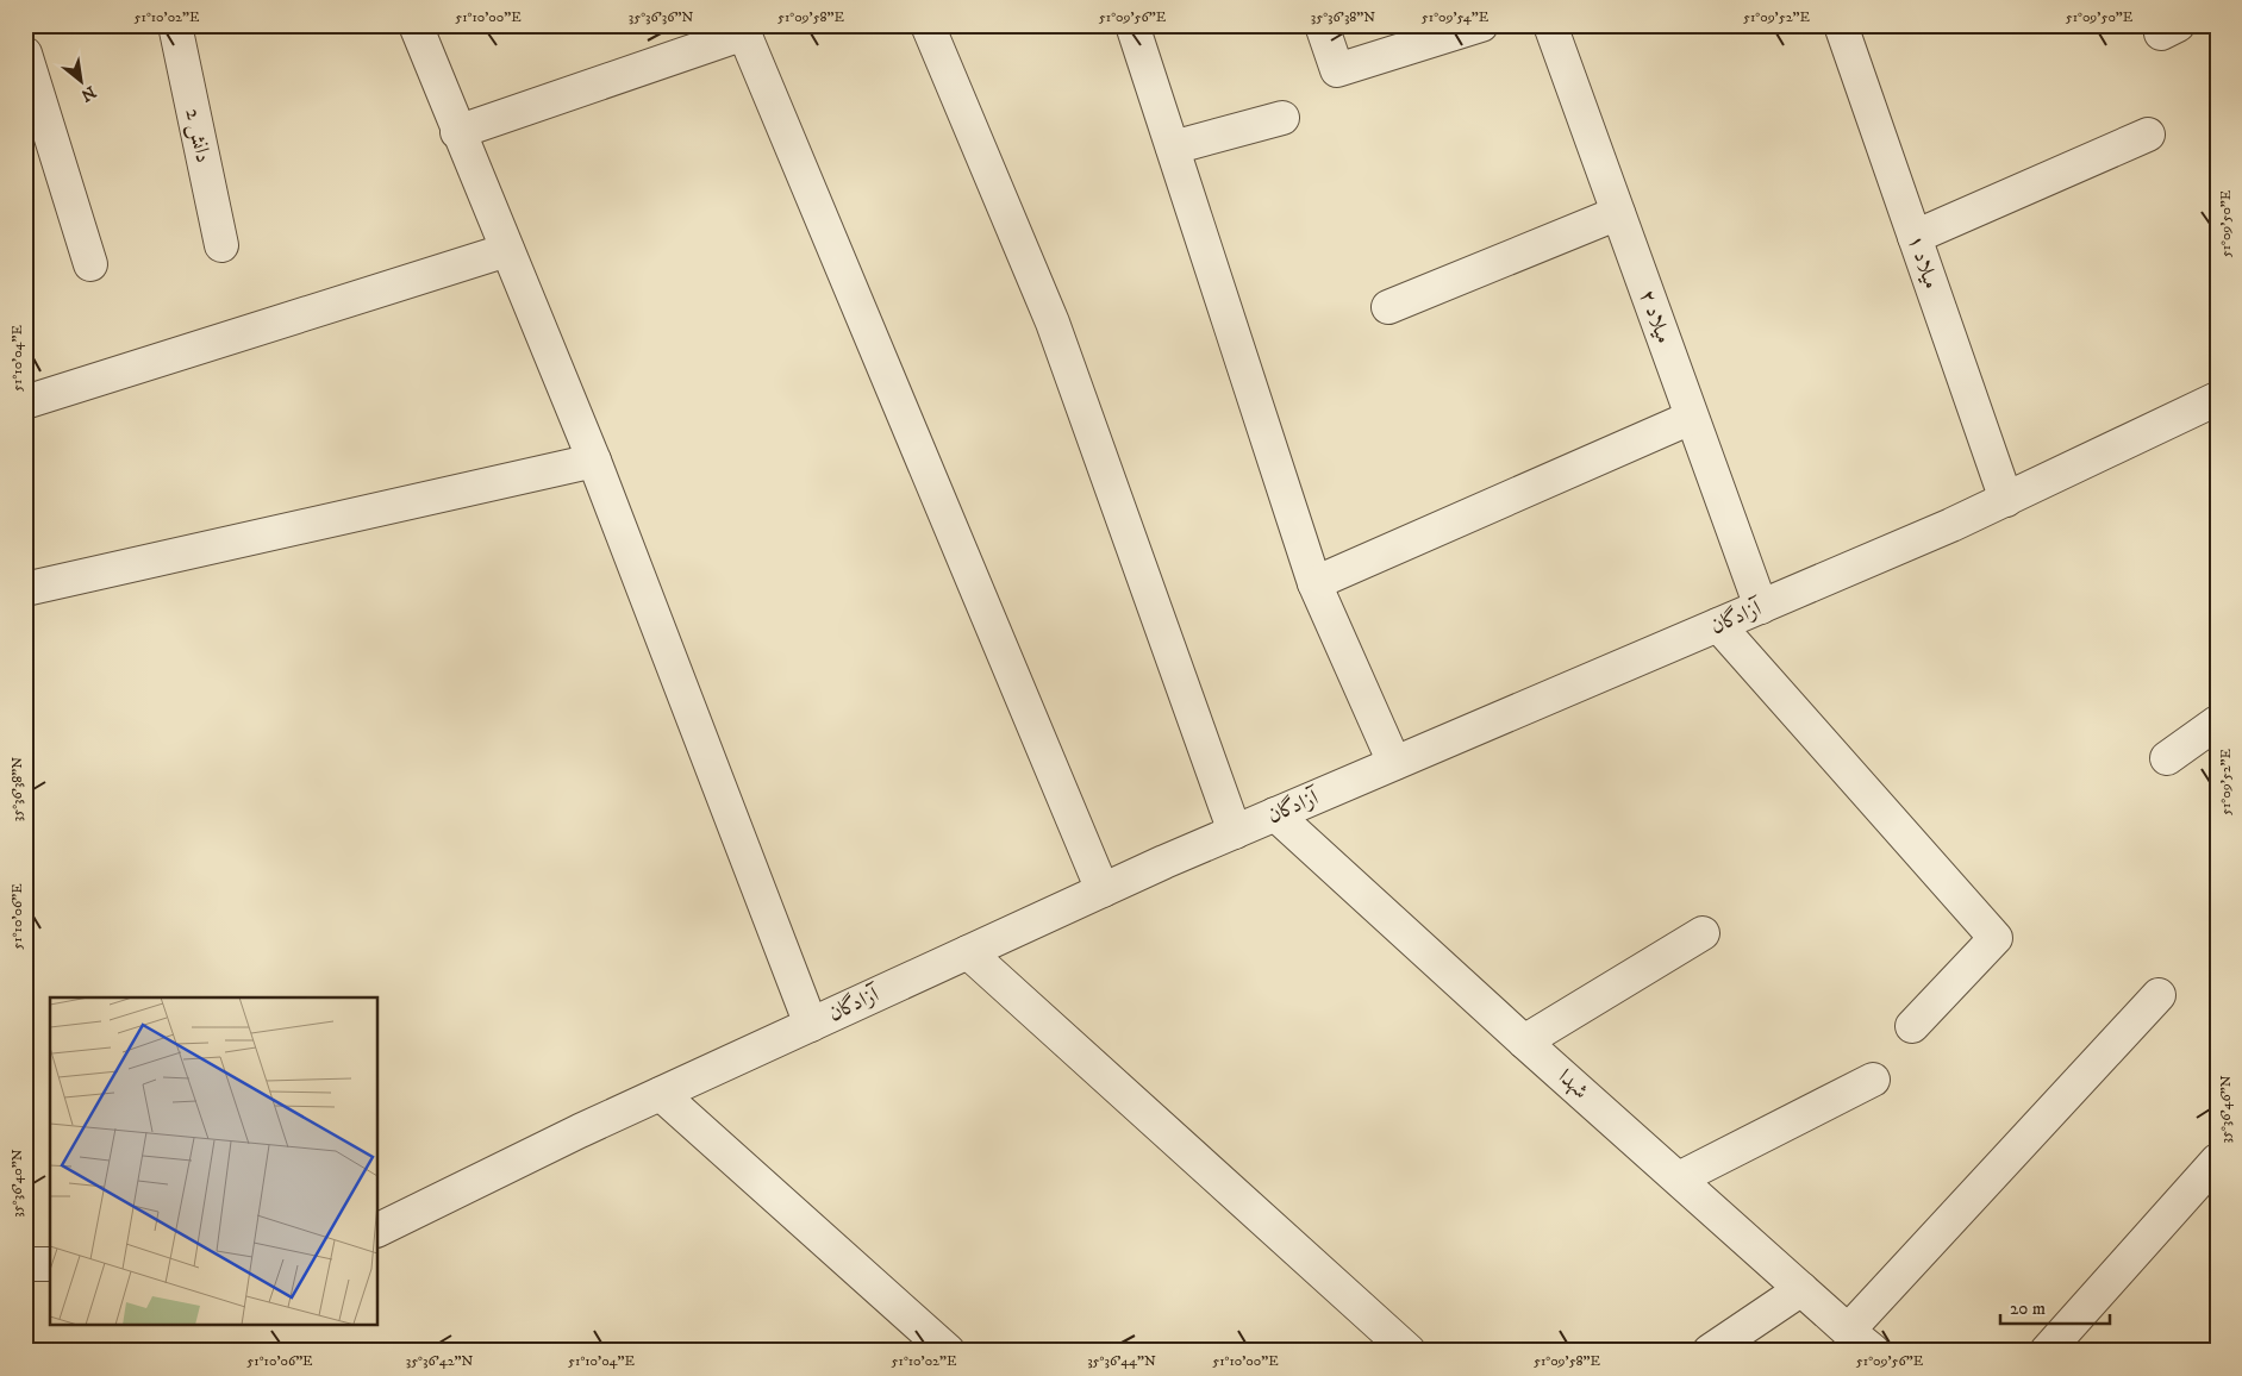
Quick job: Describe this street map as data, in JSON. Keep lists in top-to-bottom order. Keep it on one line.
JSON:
{"streets":{"street":["دانش 2","میلاد ۱","میلاد ۲","آزادگان","شهدا"]},"crossings":[["میلاد ۱","آزادگان"],["میلاد ۲","آزادگان"],["آزادگان","شهدا"]],"scale_bar":"20 m","north":"bottom right","coordinates":["51°10'02\"E","51°10'00\"E","35°36'36\"N","51°09'58\"E","51°09'56\"E","35°36'38\"N","51°09'54\"E","51°09'52\"E","51°09'50\"E","51°10'04\"E","51°10'06\"E","35°36'46\"N","35°36'40\"N","35°36'42\"N","35°36'44\"N"]}
